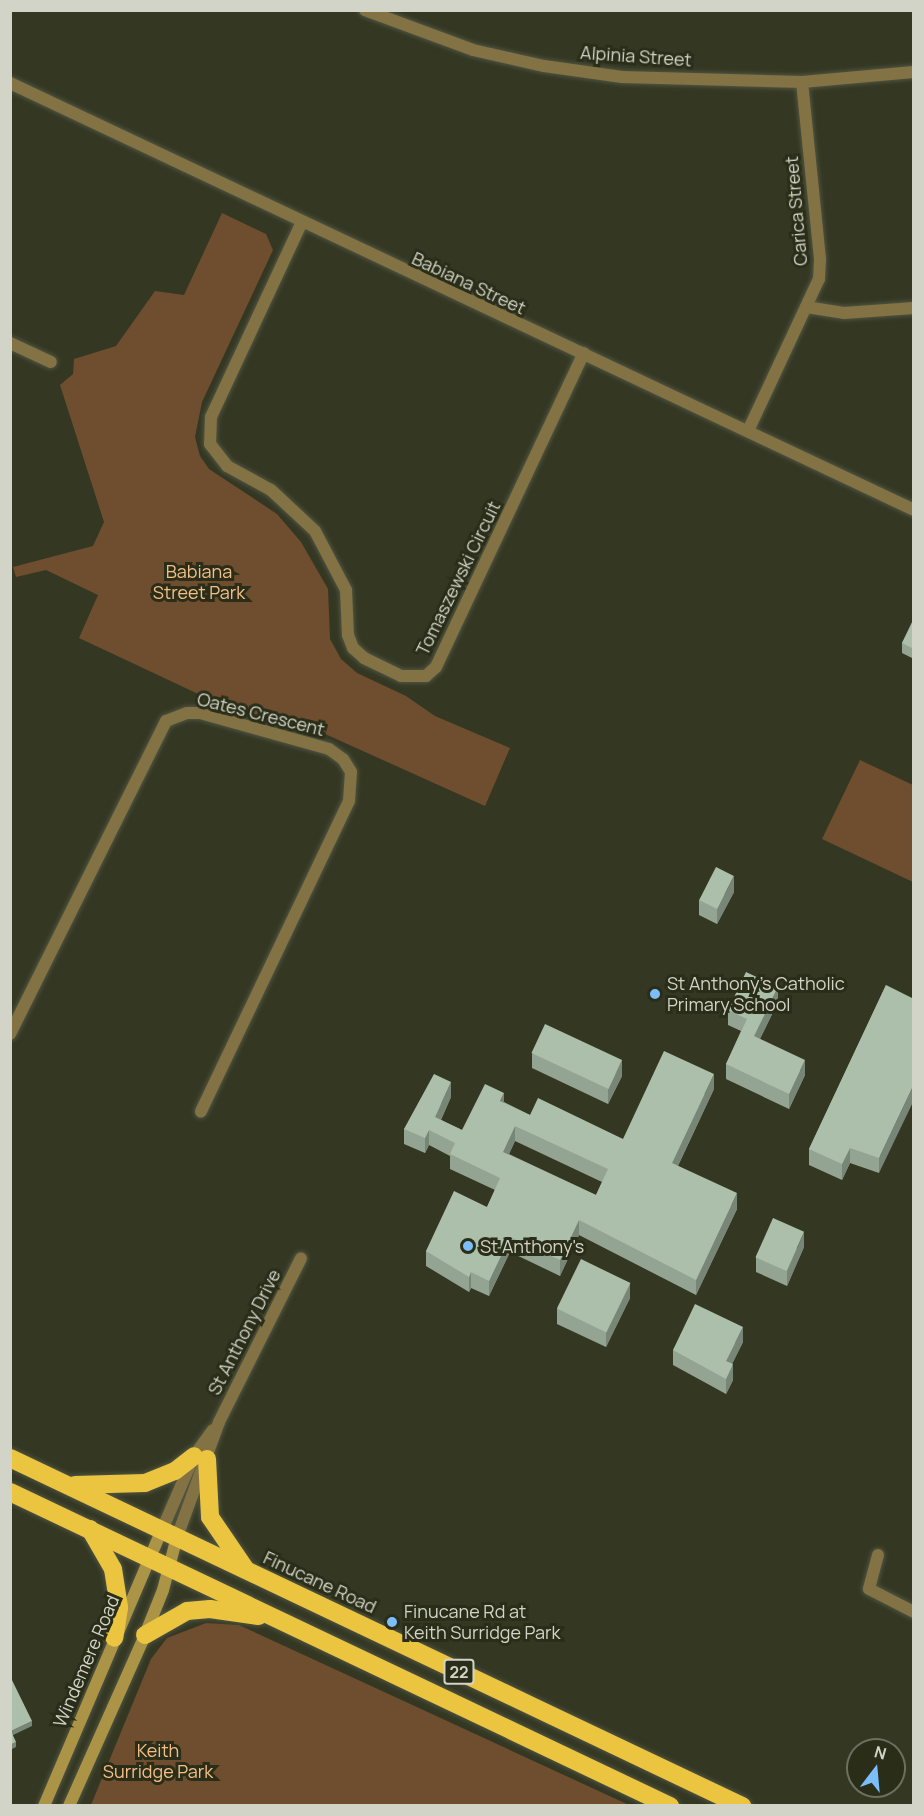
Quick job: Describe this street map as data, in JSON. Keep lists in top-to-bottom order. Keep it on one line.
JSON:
{"streets":{"highway":["Finucane Road","22"],"main road":["Windemere Road"],"street":["Alpinia Street","Carica Street","Babiana Street","Tomaszewski Circuit","Oates Crescent","St Anthony Drive"]},"crossings":[["Alpinia Street","Carica Street"],["Carica Street","Babiana Street"],["Babiana Street","Tomaszewski Circuit"],["St Anthony Drive","Finucane Road"],["St Anthony Drive","Windemere Road"],["Finucane Road","Windemere Road"],["Windemere Road","22"]],"parks":["Babiana Street Park","Keith Surridge Park"],"places":["St Anthony's Catholic Primary School","St Anthony's","Finucane Rd at Keith Surridge Park"],"north":"top"}
